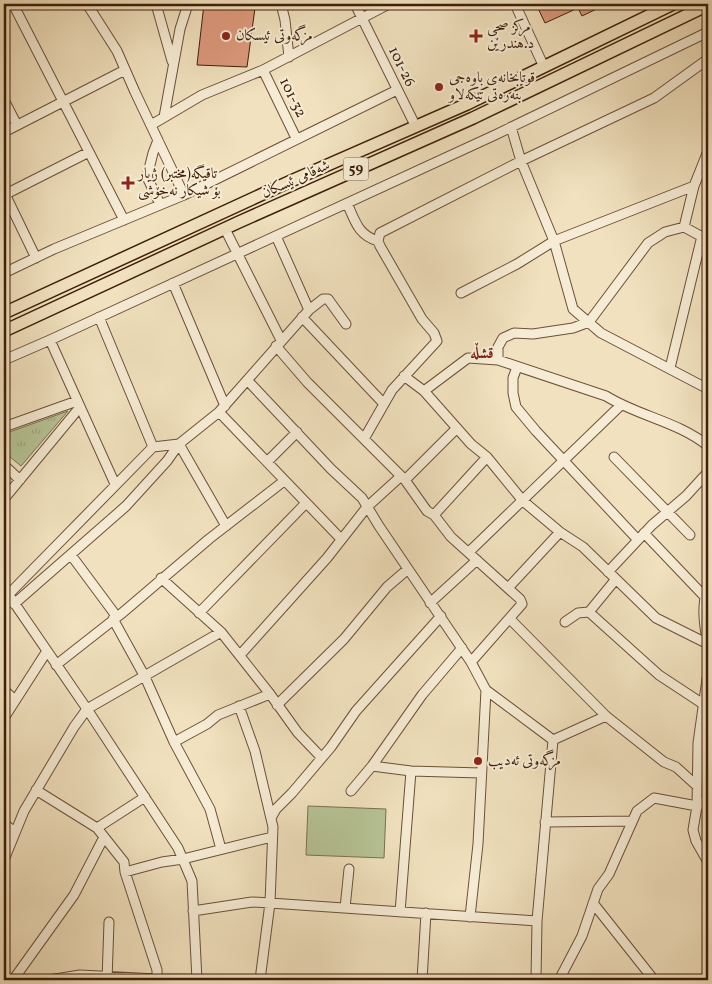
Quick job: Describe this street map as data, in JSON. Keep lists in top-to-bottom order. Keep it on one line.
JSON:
{"streets":{"main road":["59","شەقامی ئیسکان"],"street":["101-26","101-32"]},"crossings":[["101-26","شەقامی ئیسکان"]],"districts":["قشڵه‌"],"places":{"other":["مزگەوتی ئیسکان","قوتابخانه‌ی باوه‌جی بنه‌ره‌تی تێكه‌لاو","مزگەوتی ئەدیب"],"health":["مرکز صحی د.هندرێن","تاقیگە(مختبر) ژیار بۆ شیکار نەخۆشی"]}}
